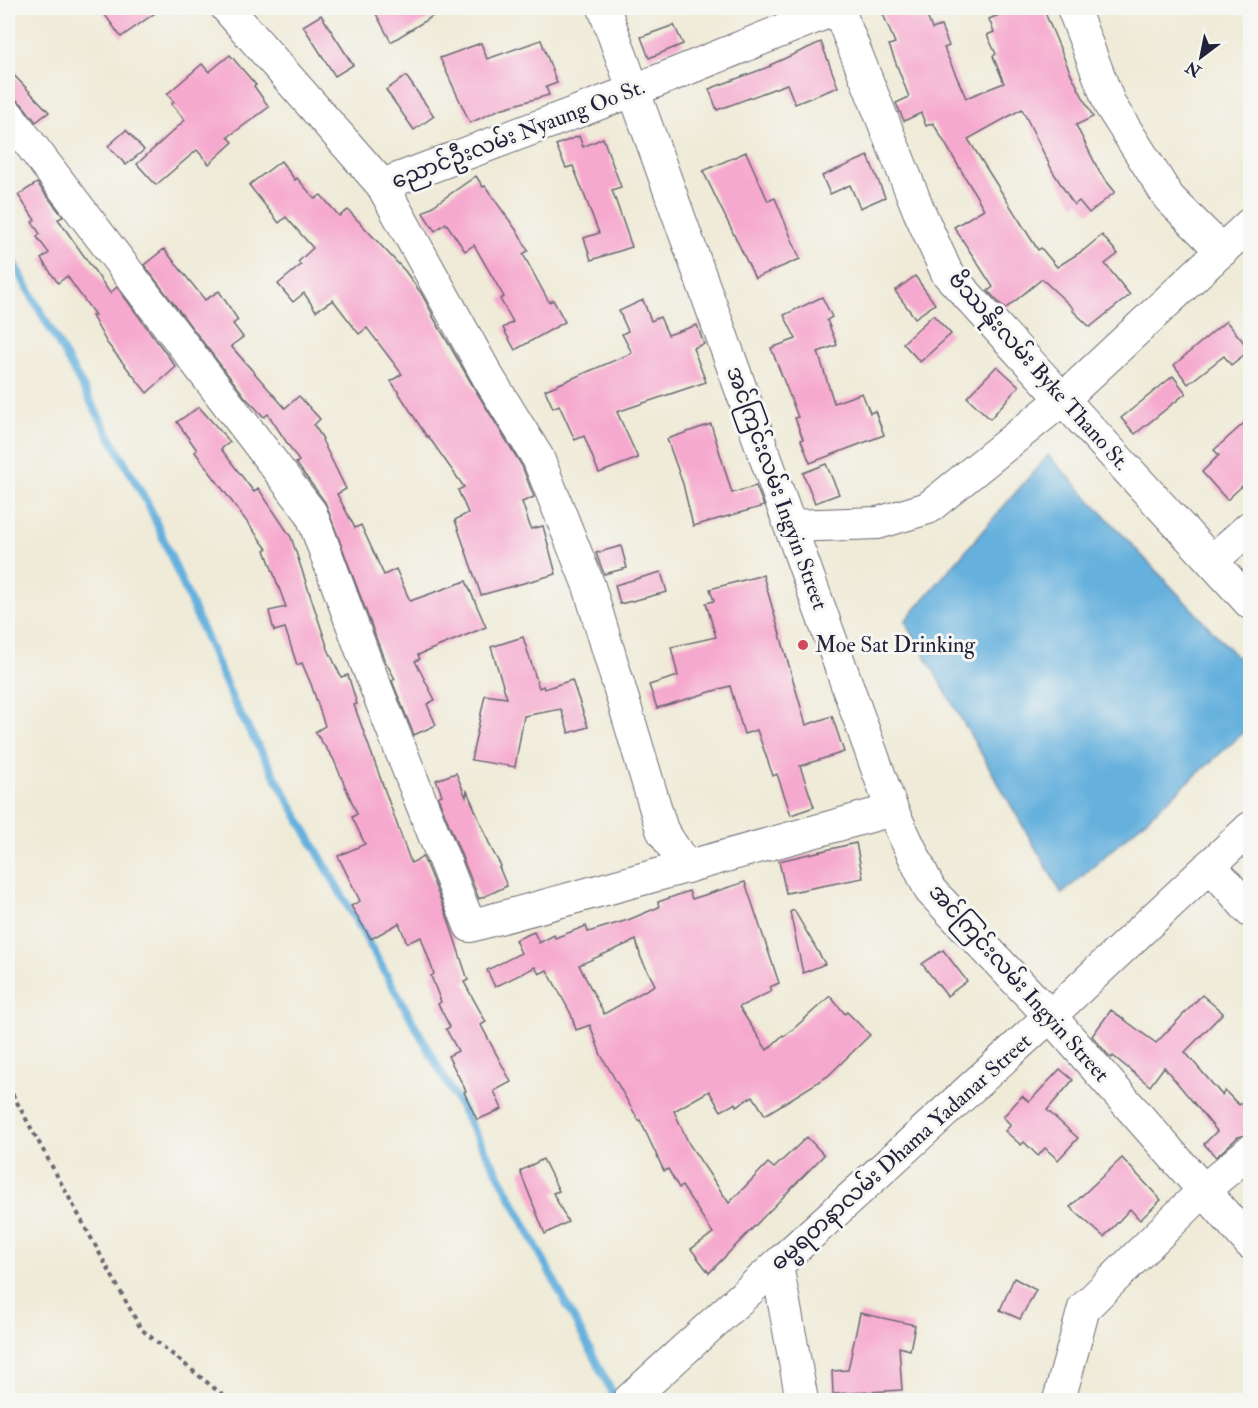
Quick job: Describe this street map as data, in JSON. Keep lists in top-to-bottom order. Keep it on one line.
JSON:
{"streets":{"street":["ညောင်ဦးလမ်း Nyaung Oo St.","ဗိဿနိုးလမ်း Byke Thano St.","အင်ကြင်းလမ်း Ingyin Street","ဓမ္မရတနာလမ်း Dhama Yadanar Street"]},"crossings":[["ညောင်ဦးလမ်း Nyaung Oo St.","ဗိဿနိုးလမ်း Byke Thano St."],["ညောင်ဦးလမ်း Nyaung Oo St.","အင်ကြင်းလမ်း Ingyin Street"],["အင်ကြင်းလမ်း Ingyin Street","ဓမ္မရတနာလမ်း Dhama Yadanar Street"]],"places":["Moe Sat Drinking"],"north":"bottom left"}
